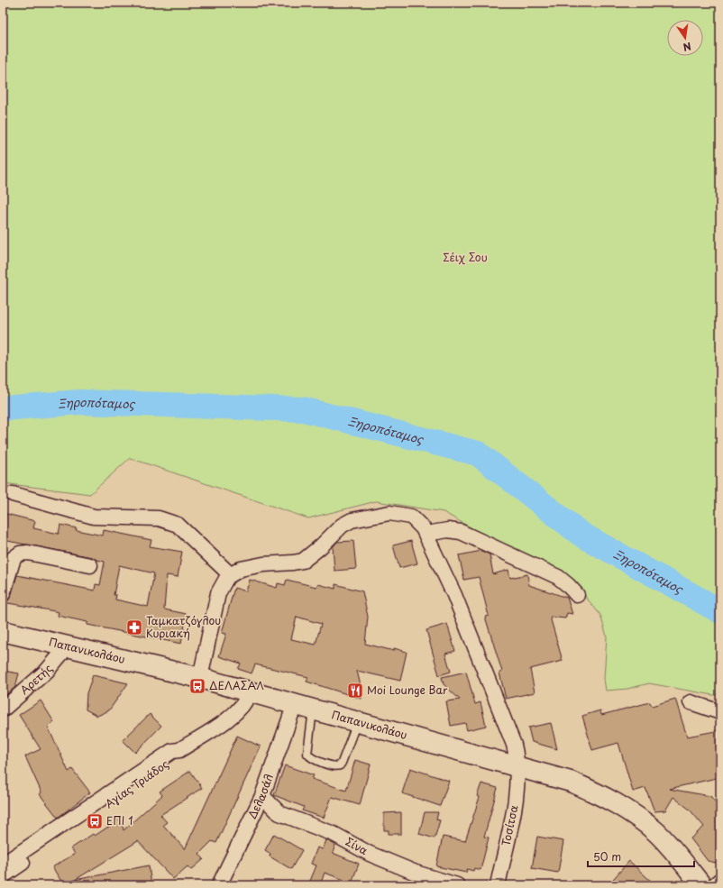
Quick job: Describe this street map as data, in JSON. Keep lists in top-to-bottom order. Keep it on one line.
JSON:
{"streets":{"main road":["Παπανικολάου"],"street":["Αρετής","Αγίας Τριάδος","Δελασάλ","Τοσίτσα","Σίνα"]},"crossings":[["Παπανικολάου","Αρετής"],["Παπανικολάου","Αγίας Τριάδος"],["Παπανικολάου","Δελασάλ"],["Παπανικολάου","Τοσίτσα"],["Δελασάλ","Σίνα"]],"water":["Ξηροπόταμος"],"parks":["Σέιχ Σου"],"places":{"pharmacy":["Ταμκατζόγλου Κυριακή"],"bus stop":["ΔΕΛΑΣΑΛ","ΕΠΙ 1"],"restaurant":["Moi Lounge Bar"]},"scale_bar":"50 m","north":"bottom"}
